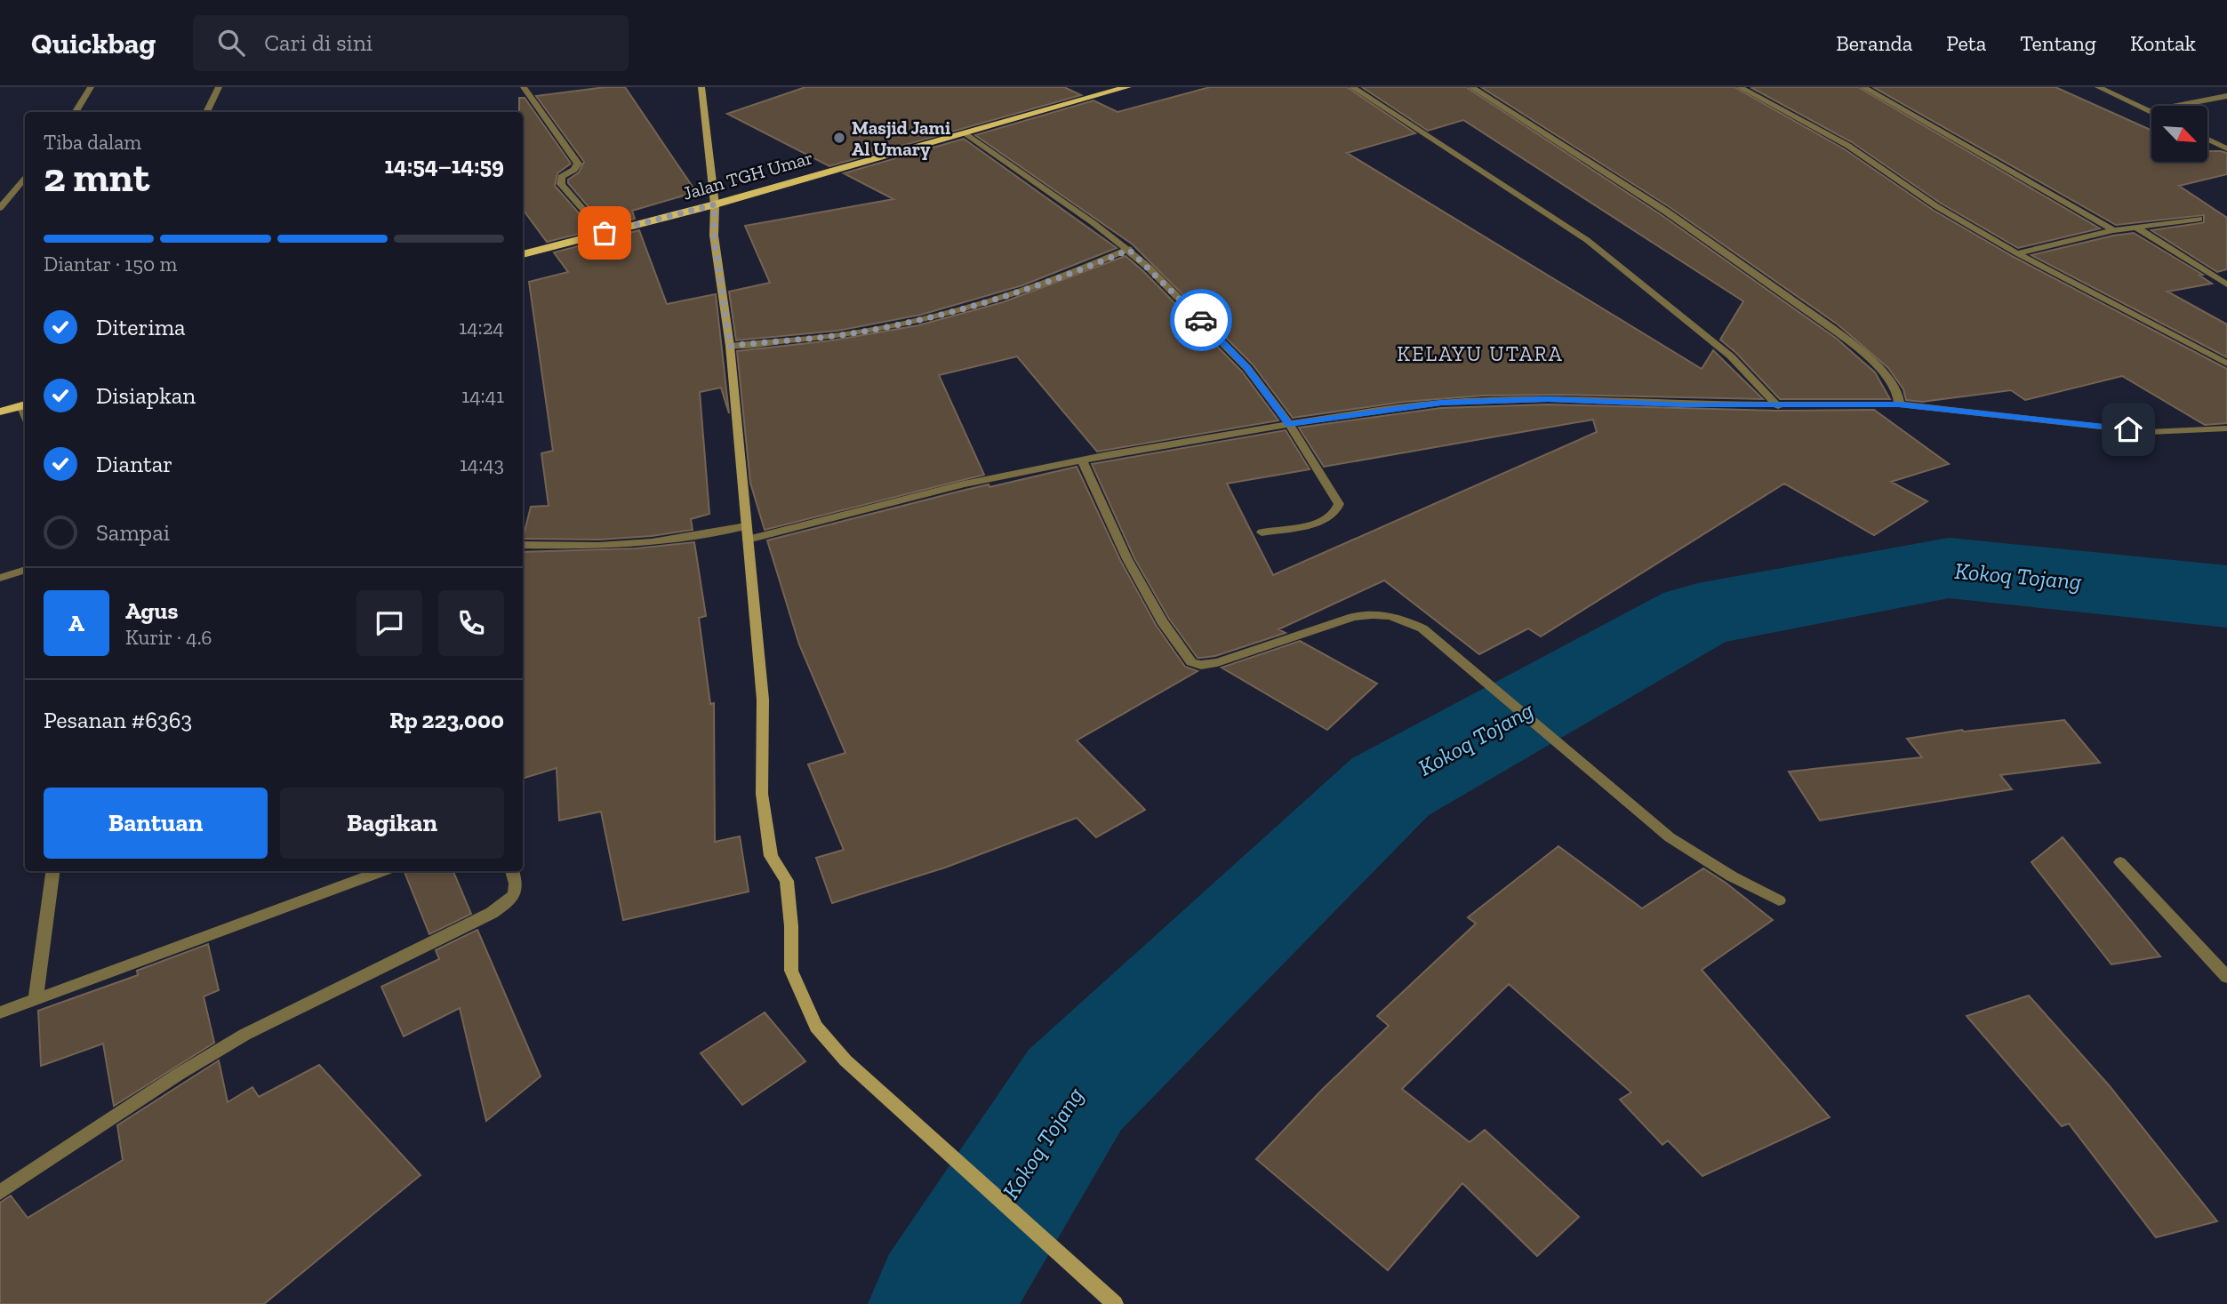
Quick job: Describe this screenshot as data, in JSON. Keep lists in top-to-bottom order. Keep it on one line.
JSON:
{"streets":{"main road":["Jalan TGH Umar"]},"districts":["KELAYU UTARA"],"water":["Kokoq Tojang"],"places":["Masjid Jami Al Umary"],"north":"bottom right","page":{"header":"Quickbag","search":"Cari di sini","nav":["Beranda","Peta","Tentang","Kontak"],"heading":["2 mnt","Tiba dalam","14:54–14:59"],"panel":["Agus","Kurir · 4.6","Pesanan #6363","Rp 223,000"],"bar":"Diantar · 150 m","list":[["Diterima","14:24"],["Disiapkan","14:41"],["Diantar","14:43"],"Sampai"],"round":"A","buttons":["Bantuan","Bagikan"]}}
